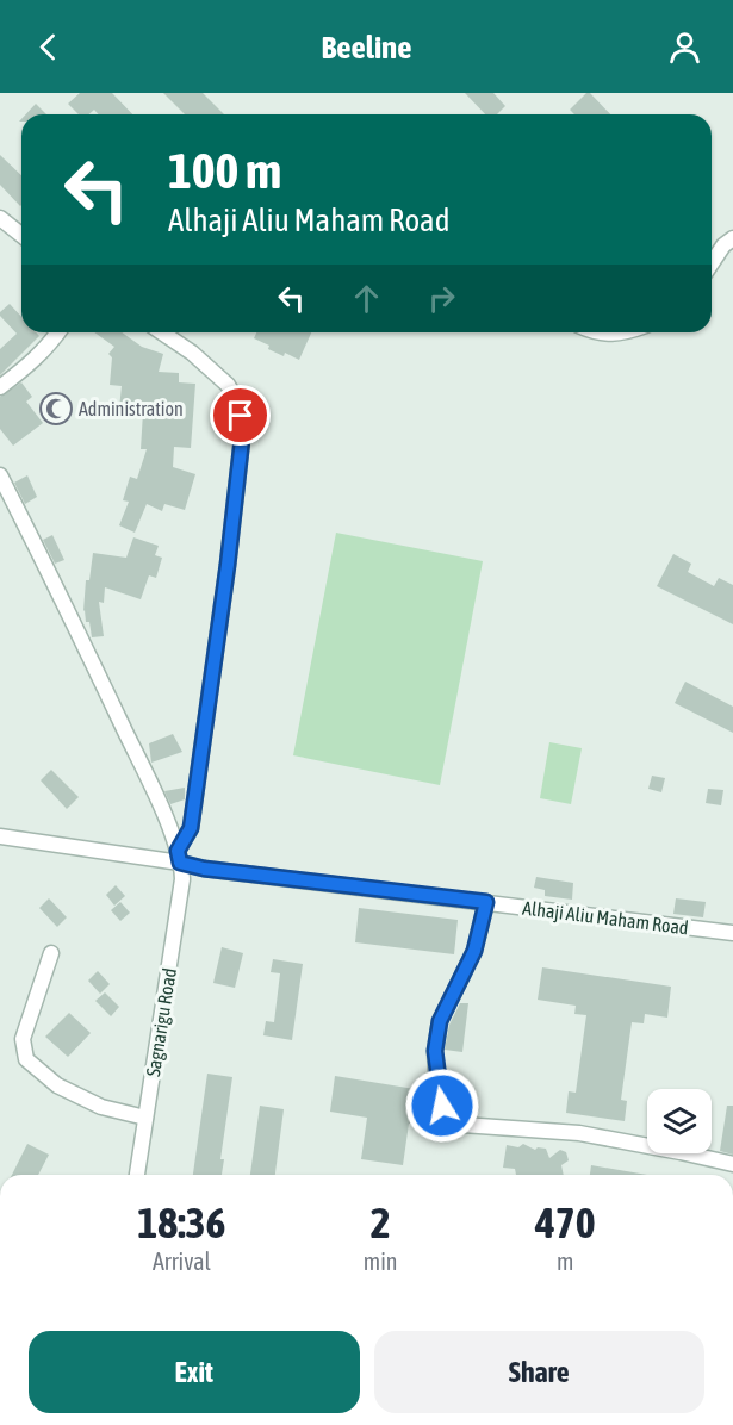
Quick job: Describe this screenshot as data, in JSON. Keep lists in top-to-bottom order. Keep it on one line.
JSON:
{"streets":{"street":["Alhaji Aliu Maham Road","Sagnarigu Road"]},"crossings":[["Alhaji Aliu Maham Road","Sagnarigu Road"]],"places":{"mosque":["Administration"]},"page":{"header":"Beeline","turn":["100 m","Alhaji Aliu Maham Road"],"eta":["18:36","Arrival","2","min","470","m"],"buttons":["Exit","Share"]}}
